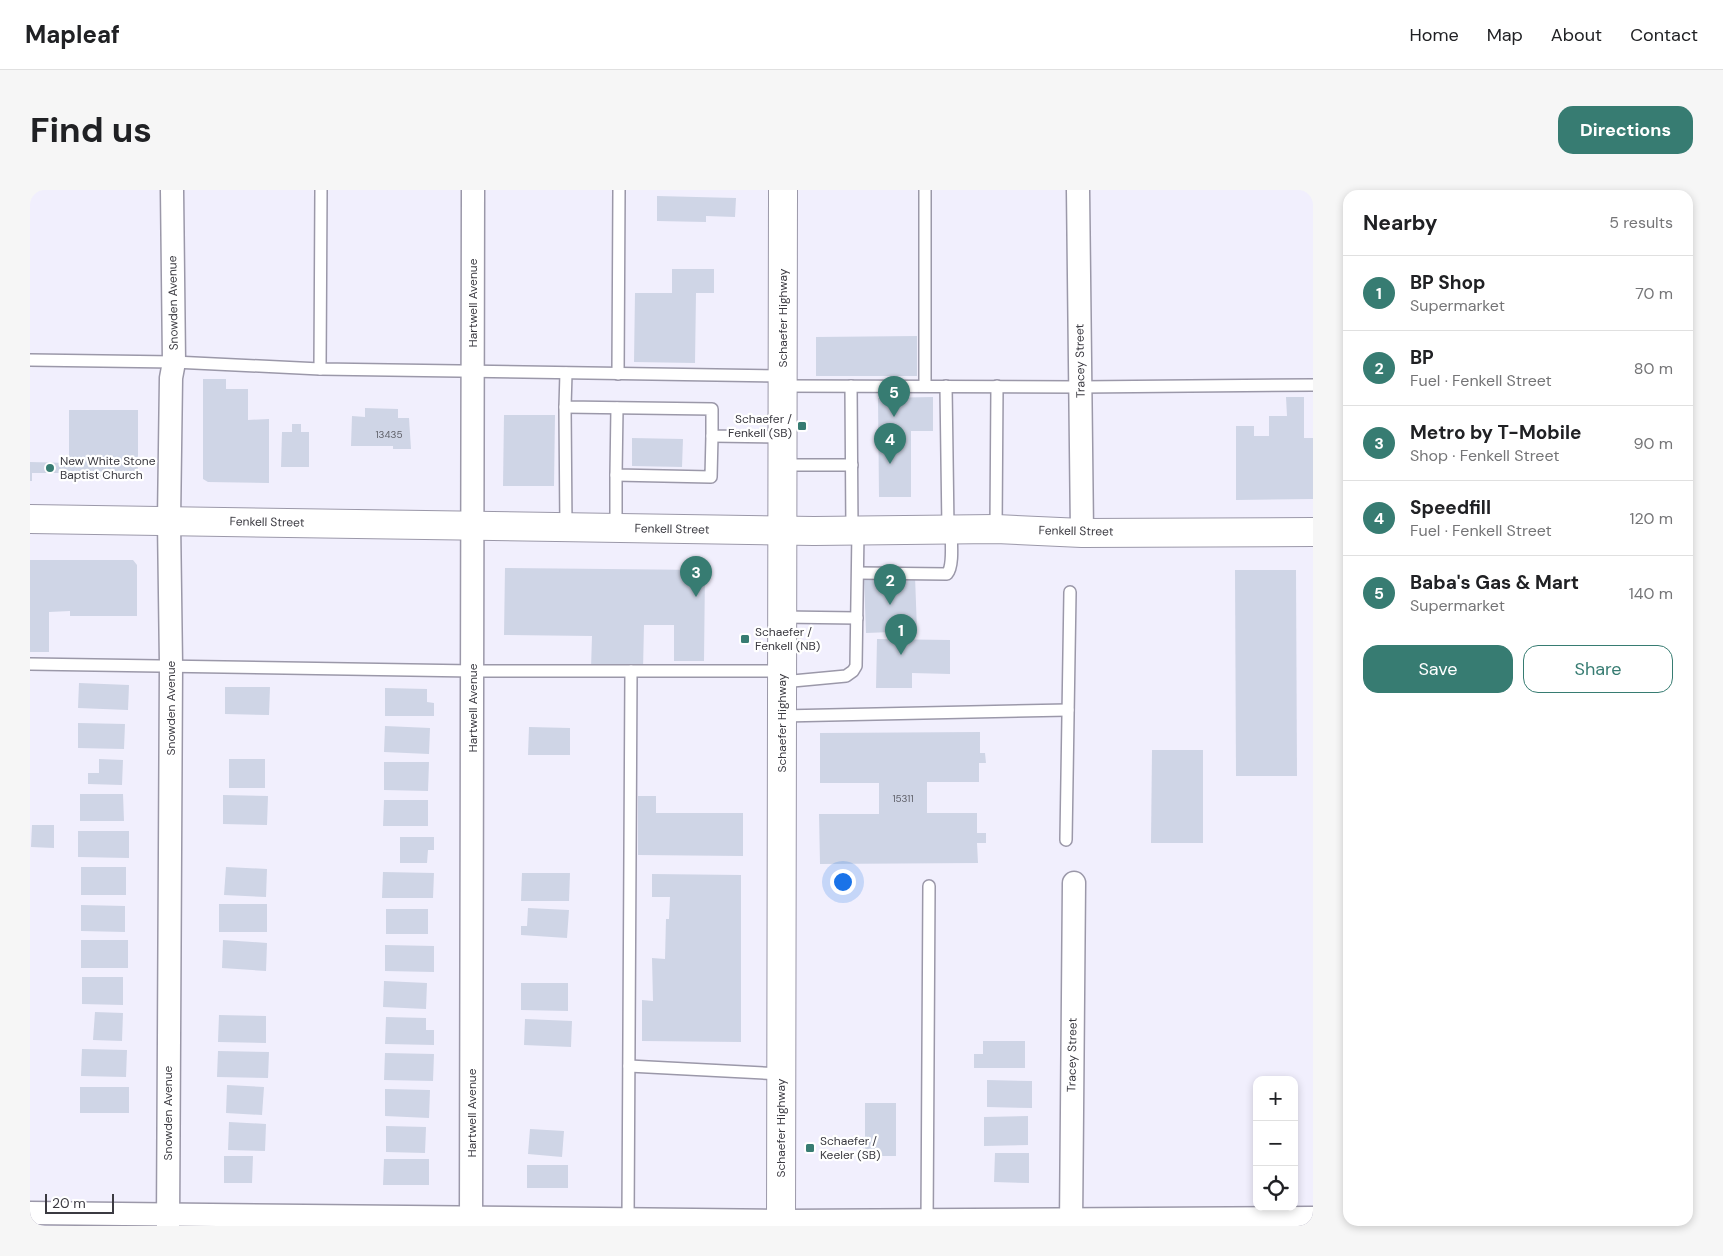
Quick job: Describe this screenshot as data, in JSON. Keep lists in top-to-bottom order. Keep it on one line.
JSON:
{"streets":{"street":["Snowden Avenue","Hartwell Avenue","Schaefer Highway","Tracey Street","Fenkell Street"]},"crossings":[["Snowden Avenue","Fenkell Street"],["Hartwell Avenue","Fenkell Street"],["Schaefer Highway","Fenkell Street"],["Tracey Street","Fenkell Street"]],"places":{"transit":["Schaefer / Fenkell (SB)","Schaefer / Fenkell (NB)","Schaefer / Keeler (SB)"],"other":["New White Stone Baptist Church"]},"house_numbers":["13435","15311"],"scale_bar":"20 m","page":{"header":"Mapleaf","nav":["Home","Map","About","Contact"],"buttons":["Directions",["Save","Share"]],"title":"Find us","heading":["Nearby","5 results"],"list":[{"mark":"1","name":"BP Shop","note":"Supermarket","value":"70 m"},{"mark":"2","name":"BP","note":"Fuel · Fenkell Street","value":"80 m"},{"mark":"3","name":"Metro by T-Mobile","note":"Shop · Fenkell Street","value":"90 m"},{"mark":"4","name":"Speedfill","note":"Fuel · Fenkell Street","value":"120 m"},{"mark":"5","name":"Baba's Gas & Mart","note":"Supermarket","value":"140 m"}],"pins":["5","4","3","2","1"],"map_buttons":["+","−"],"scale":"20 m"}}
